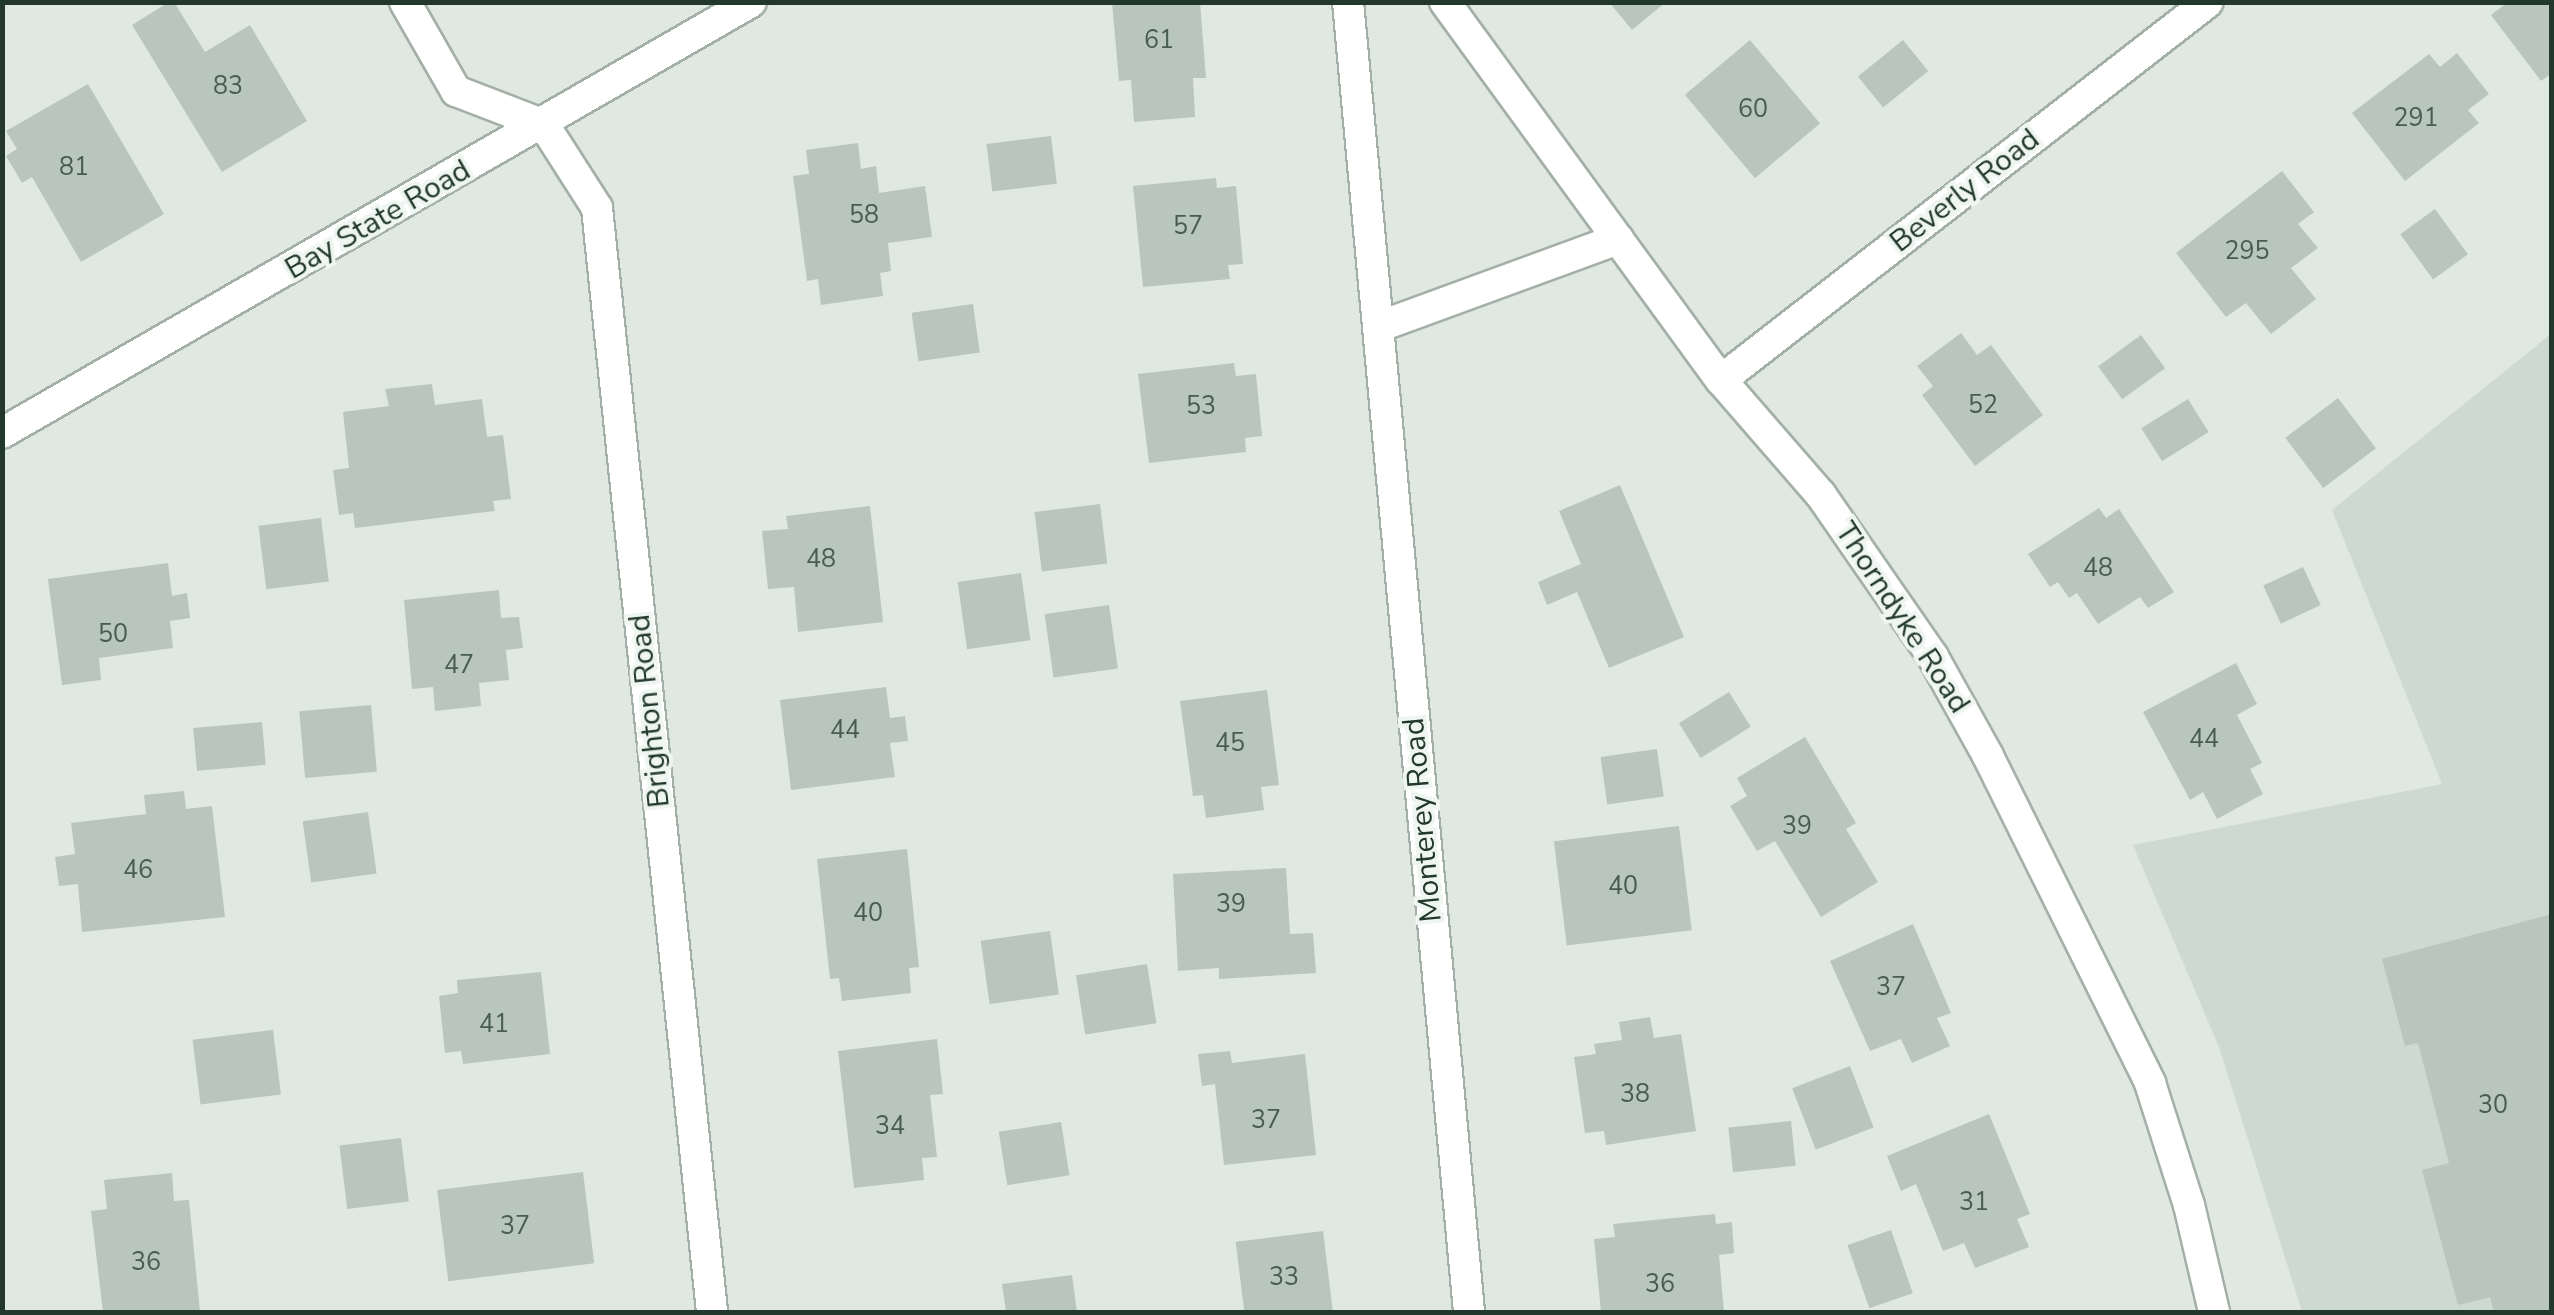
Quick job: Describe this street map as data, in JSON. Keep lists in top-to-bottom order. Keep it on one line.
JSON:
{"streets":{"street":["Beverly Road","Bay State Road","Thorndyke Road","Brighton Road","Monterey Road"]},"crossings":[["Beverly Road","Thorndyke Road"],["Bay State Road","Brighton Road"]],"house_numbers":["61","83","60","291","81","58","57","295","52","53","48","48","50","47","44","44","45","39","46","40","39","40","37","41","38","30","37","34","31","37","36","33","36"]}
